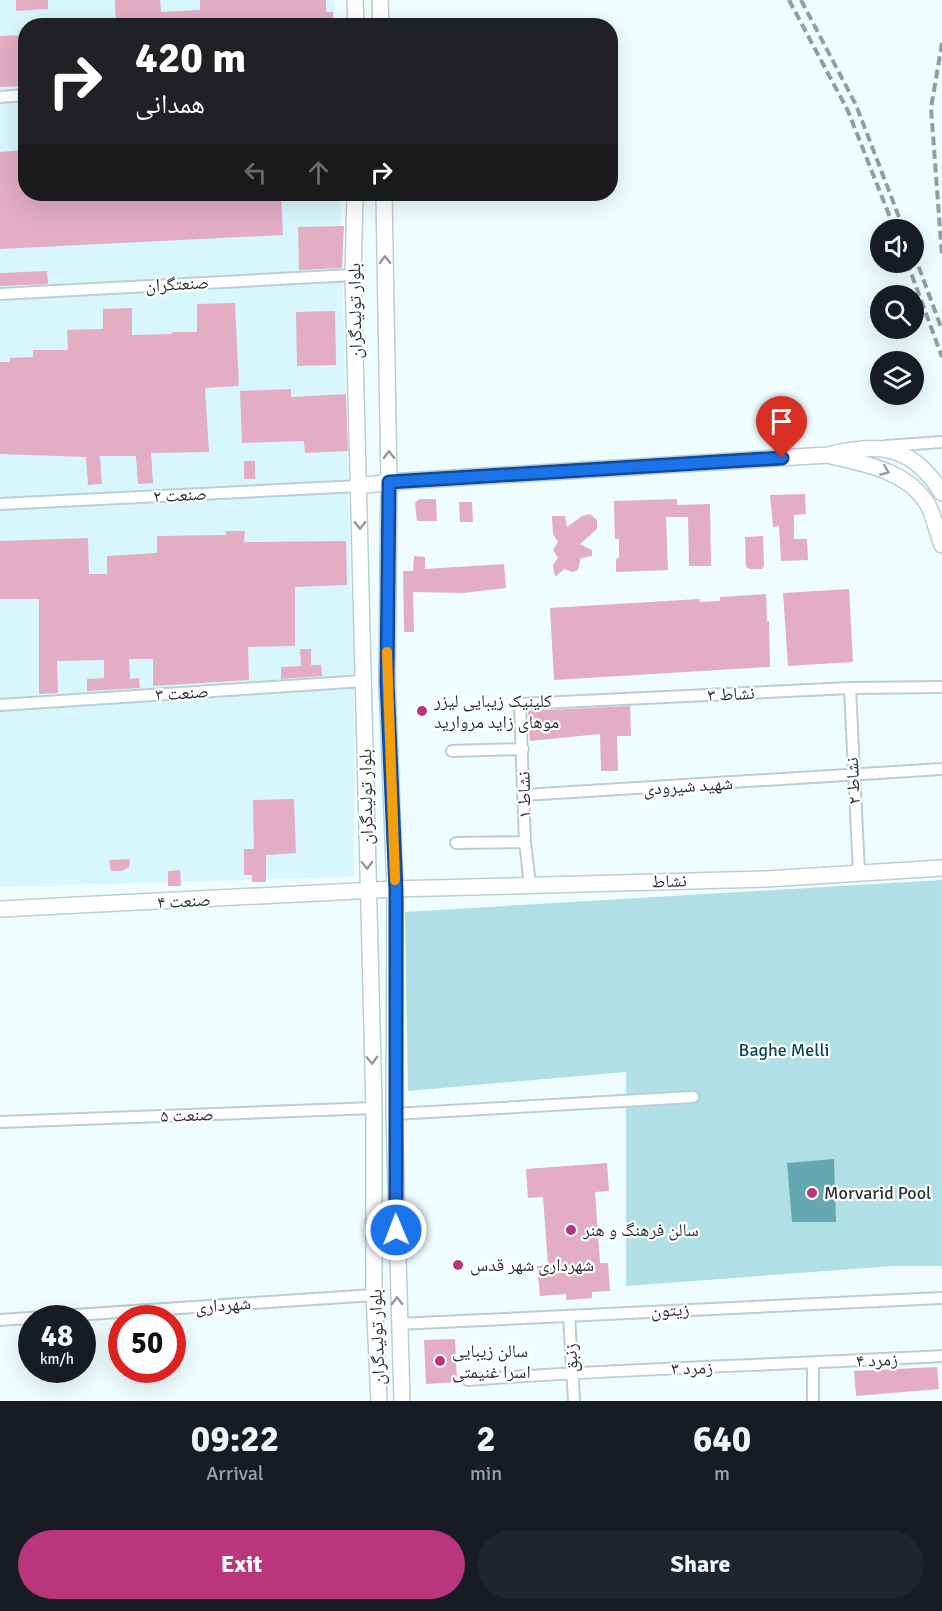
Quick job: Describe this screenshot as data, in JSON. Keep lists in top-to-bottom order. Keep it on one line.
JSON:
{"streets":{"main road":["بلوار تولیدگران","نشاط","صنعت ۴"],"street":["صنعتگران","صنعت ۲","صنعت ۳","نشاط ۳","نشاط ۲","شهید شیرودی","نشاط ۱","صنعت ۵","شهرداری","زیتون","زنبق","زمرد ۴","زمرد ۳"]},"crossings":[["صنعتگران","بلوار تولیدگران"],["بلوار تولیدگران","صنعت ۲"],["بلوار تولیدگران","صنعت ۳"],["بلوار تولیدگران","نشاط"],["بلوار تولیدگران","صنعت ۴"],["بلوار تولیدگران","صنعت ۵"],["بلوار تولیدگران","شهرداری"],["بلوار تولیدگران","زیتون"],["نشاط ۳","نشاط ۲"],["نشاط ۳","نشاط ۱"],["نشاط ۲","شهید شیرودی"],["نشاط ۲","نشاط"],["شهید شیرودی","نشاط ۱"],["نشاط ۱","نشاط"],["نشاط","صنعت ۴"],["زیتون","زنبق"],["زنبق","زمرد ۳"],["زمرد ۴","زمرد ۳"]],"parks":["Baghe Melli"],"places":["کلینیک زیبایی لیزر موهای زاید مروارید","Morvarid Pool","سالن فرهنگ و هنر","شهرداری شهر قدس","سالن زیبایی اسرا غنیمتی"],"page":{"turn":["420 m","همدانی"],"speed":"48 km/h","limit":"50","eta":["09:22","Arrival","2","min","640","m"],"buttons":["Exit","Share"]}}
